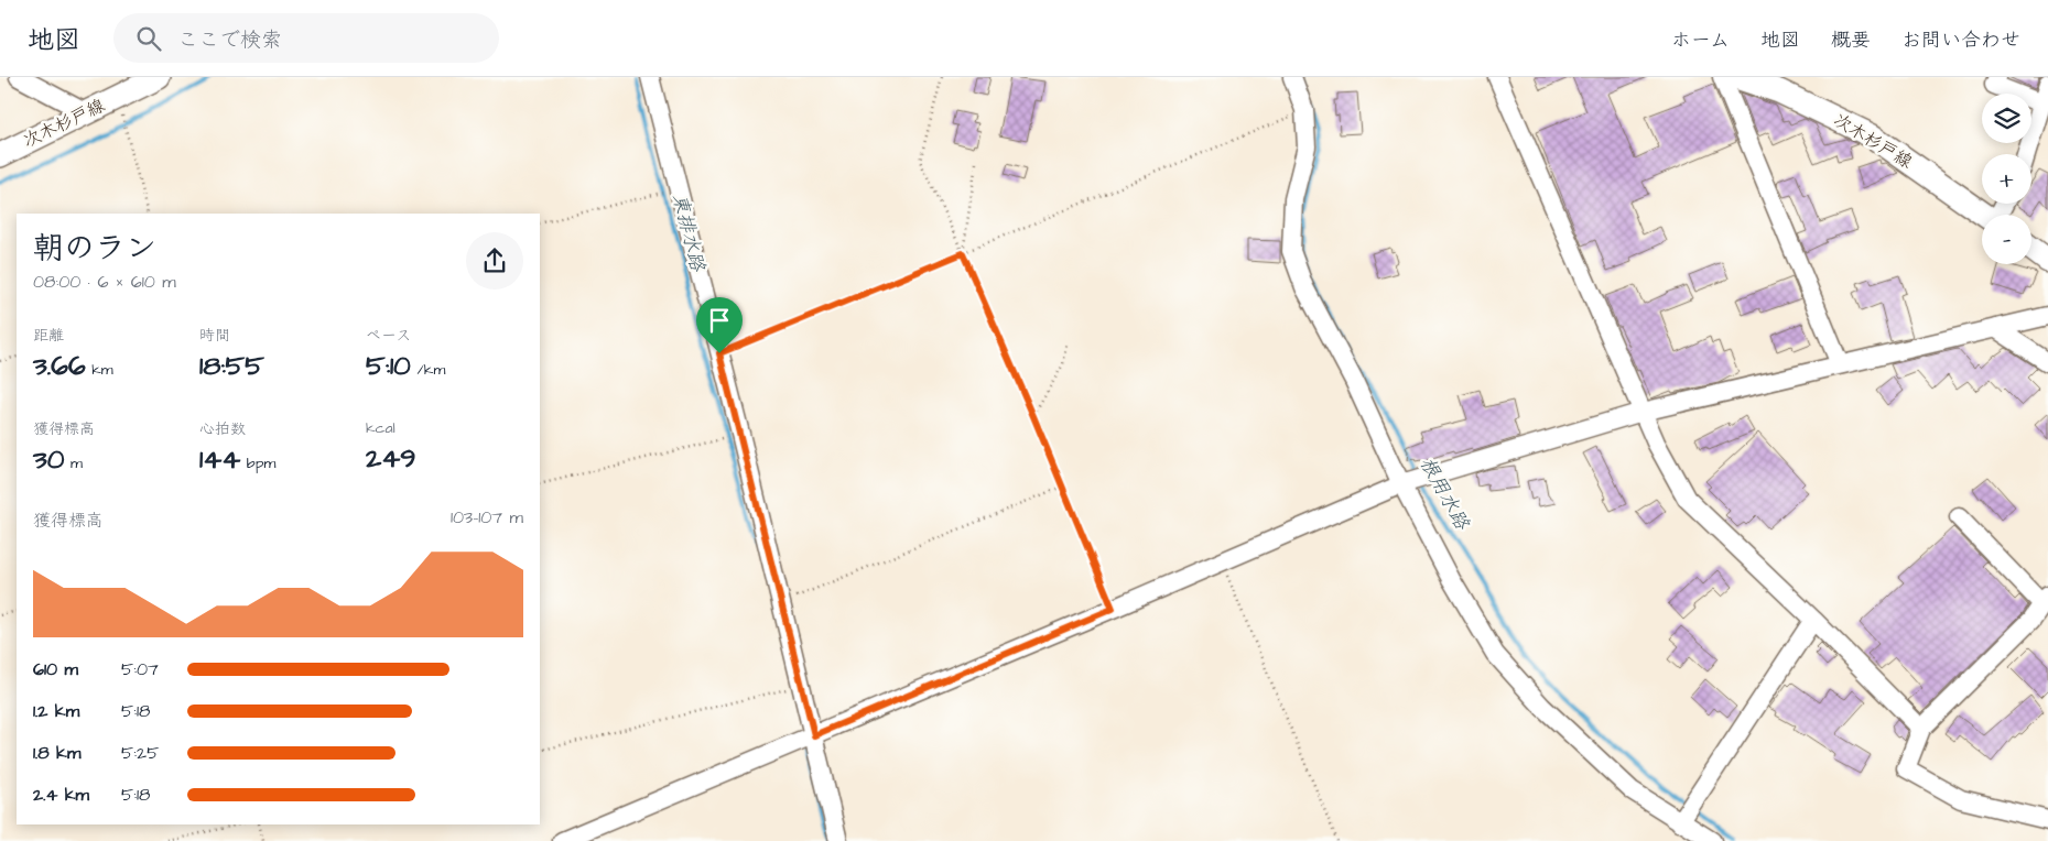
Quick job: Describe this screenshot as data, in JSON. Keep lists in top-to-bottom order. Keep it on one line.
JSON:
{"streets":{"main road":["次木杉戸線"]},"water":["東排水路","根用水路"],"page":{"header":"地図","search":"ここで検索","nav":["ホーム","地図","概要","お問い合わせ"],"map_buttons":["+","−"],"heading":["朝のラン","08:00 · 6 × 610 m"],"stats":[["距離","3.66 km"],["時間","18:55"],["ペース","5:10 /km"],["獲得標高","30 m"],["心拍数","144 bpm"],["kcal","249"]],"chart":["獲得標高","103–107 m"],"list":[{"name":"610 m","note":"5:07"},{"name":"1.2 km","note":"5:18"},{"name":"1.8 km","note":"5:25"},{"name":"2.4 km","note":"5:18"}]}}
